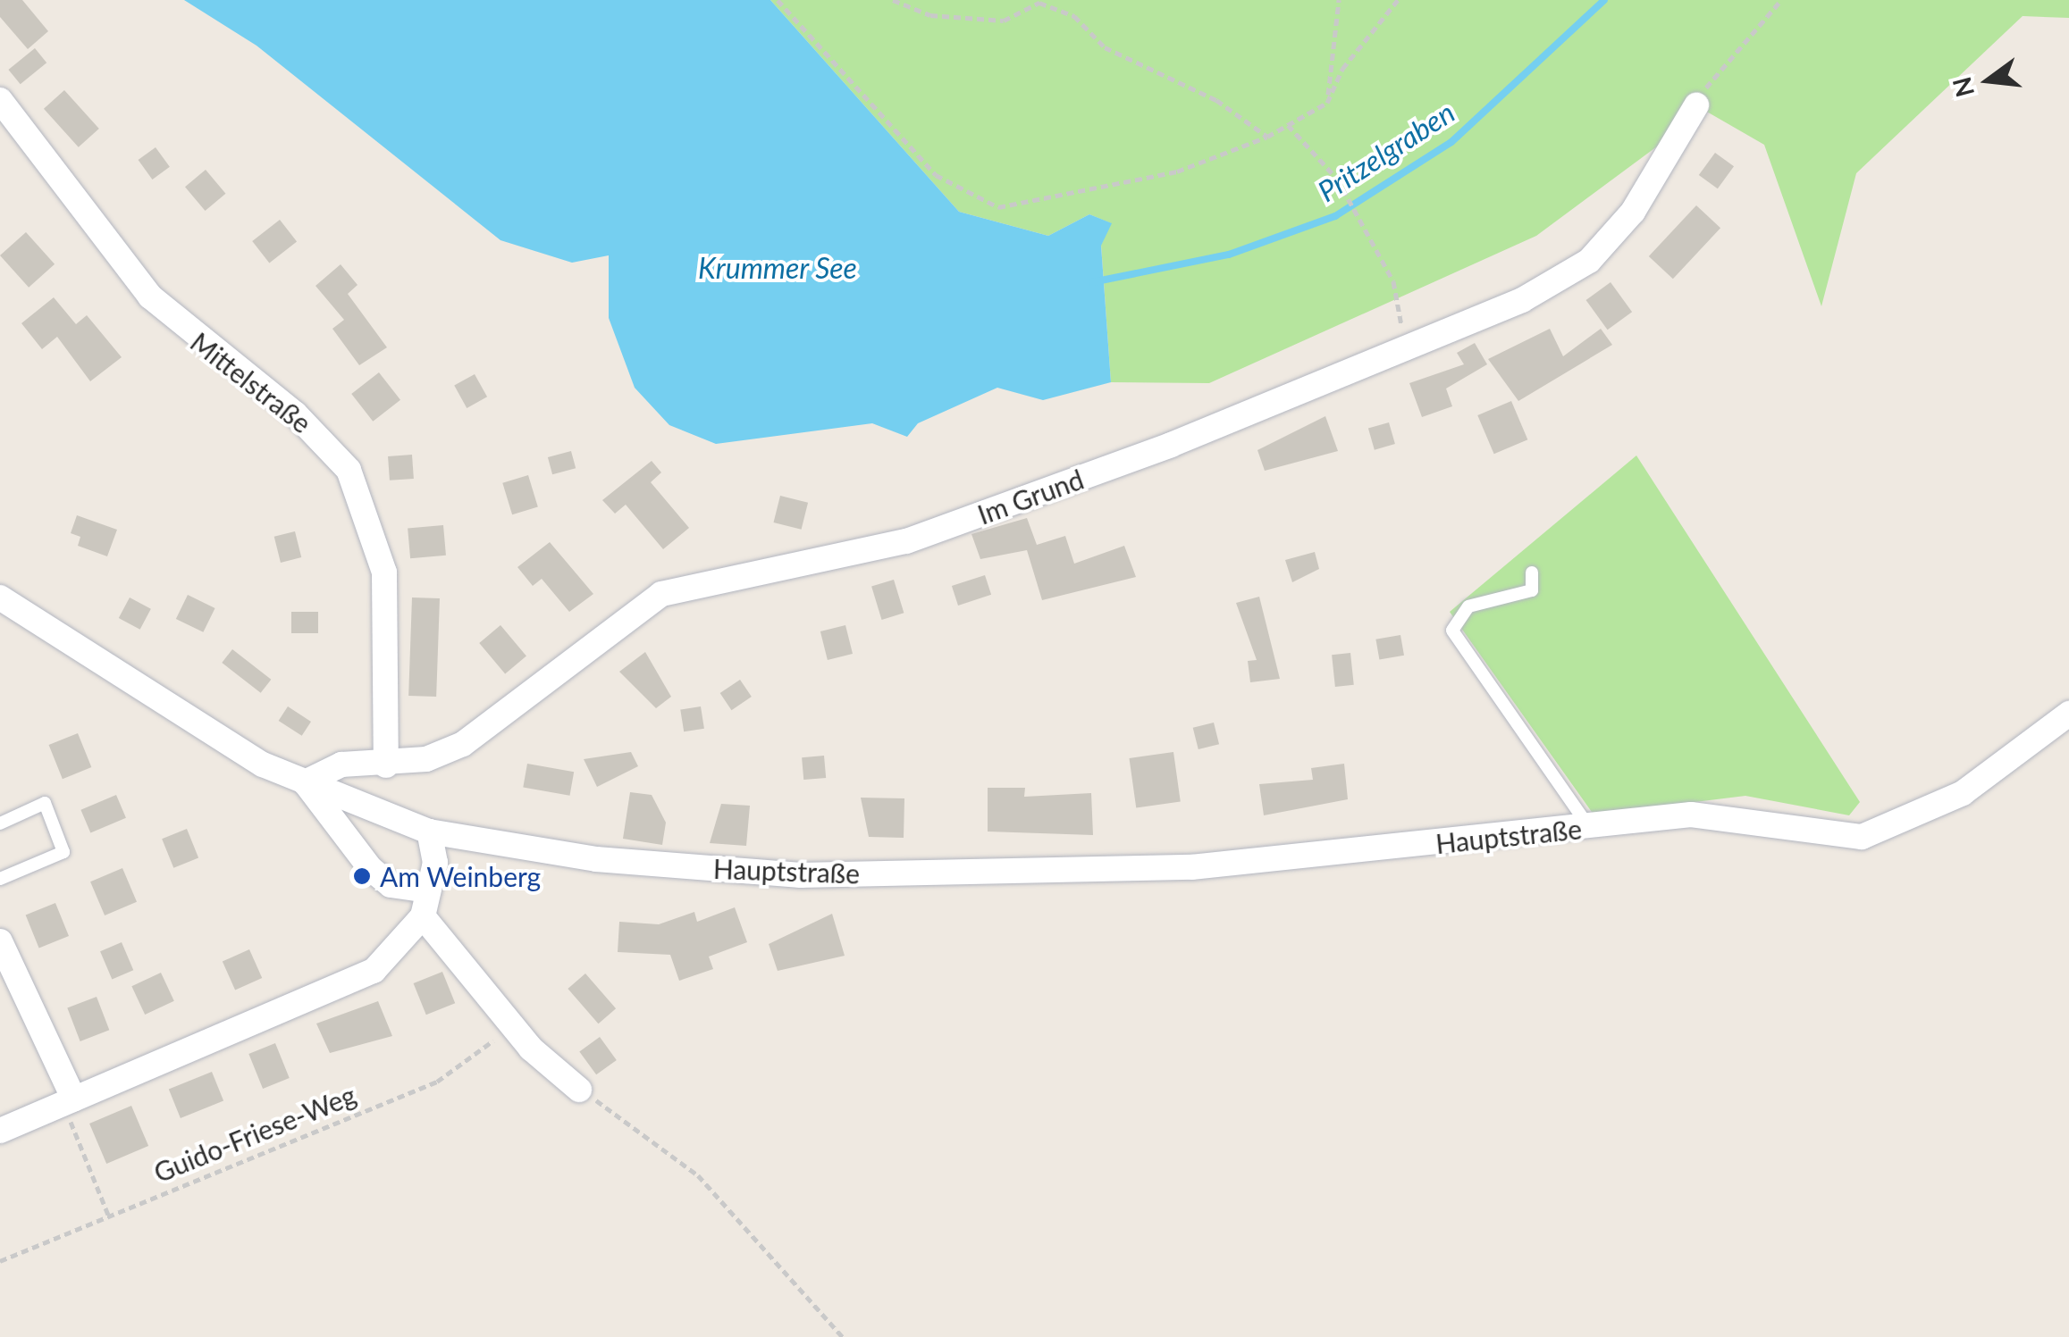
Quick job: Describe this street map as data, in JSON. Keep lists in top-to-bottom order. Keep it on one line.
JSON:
{"streets":{"street":["Mittelstraße","Im Grund","Hauptstraße"],"path":["Guido-Friese-Weg"]},"crossings":[["Mittelstraße","Im Grund"],["Im Grund","Hauptstraße"]],"water":["Pritzelgraben","Krummer See"],"places":["Am Weinberg"],"north":"left"}
